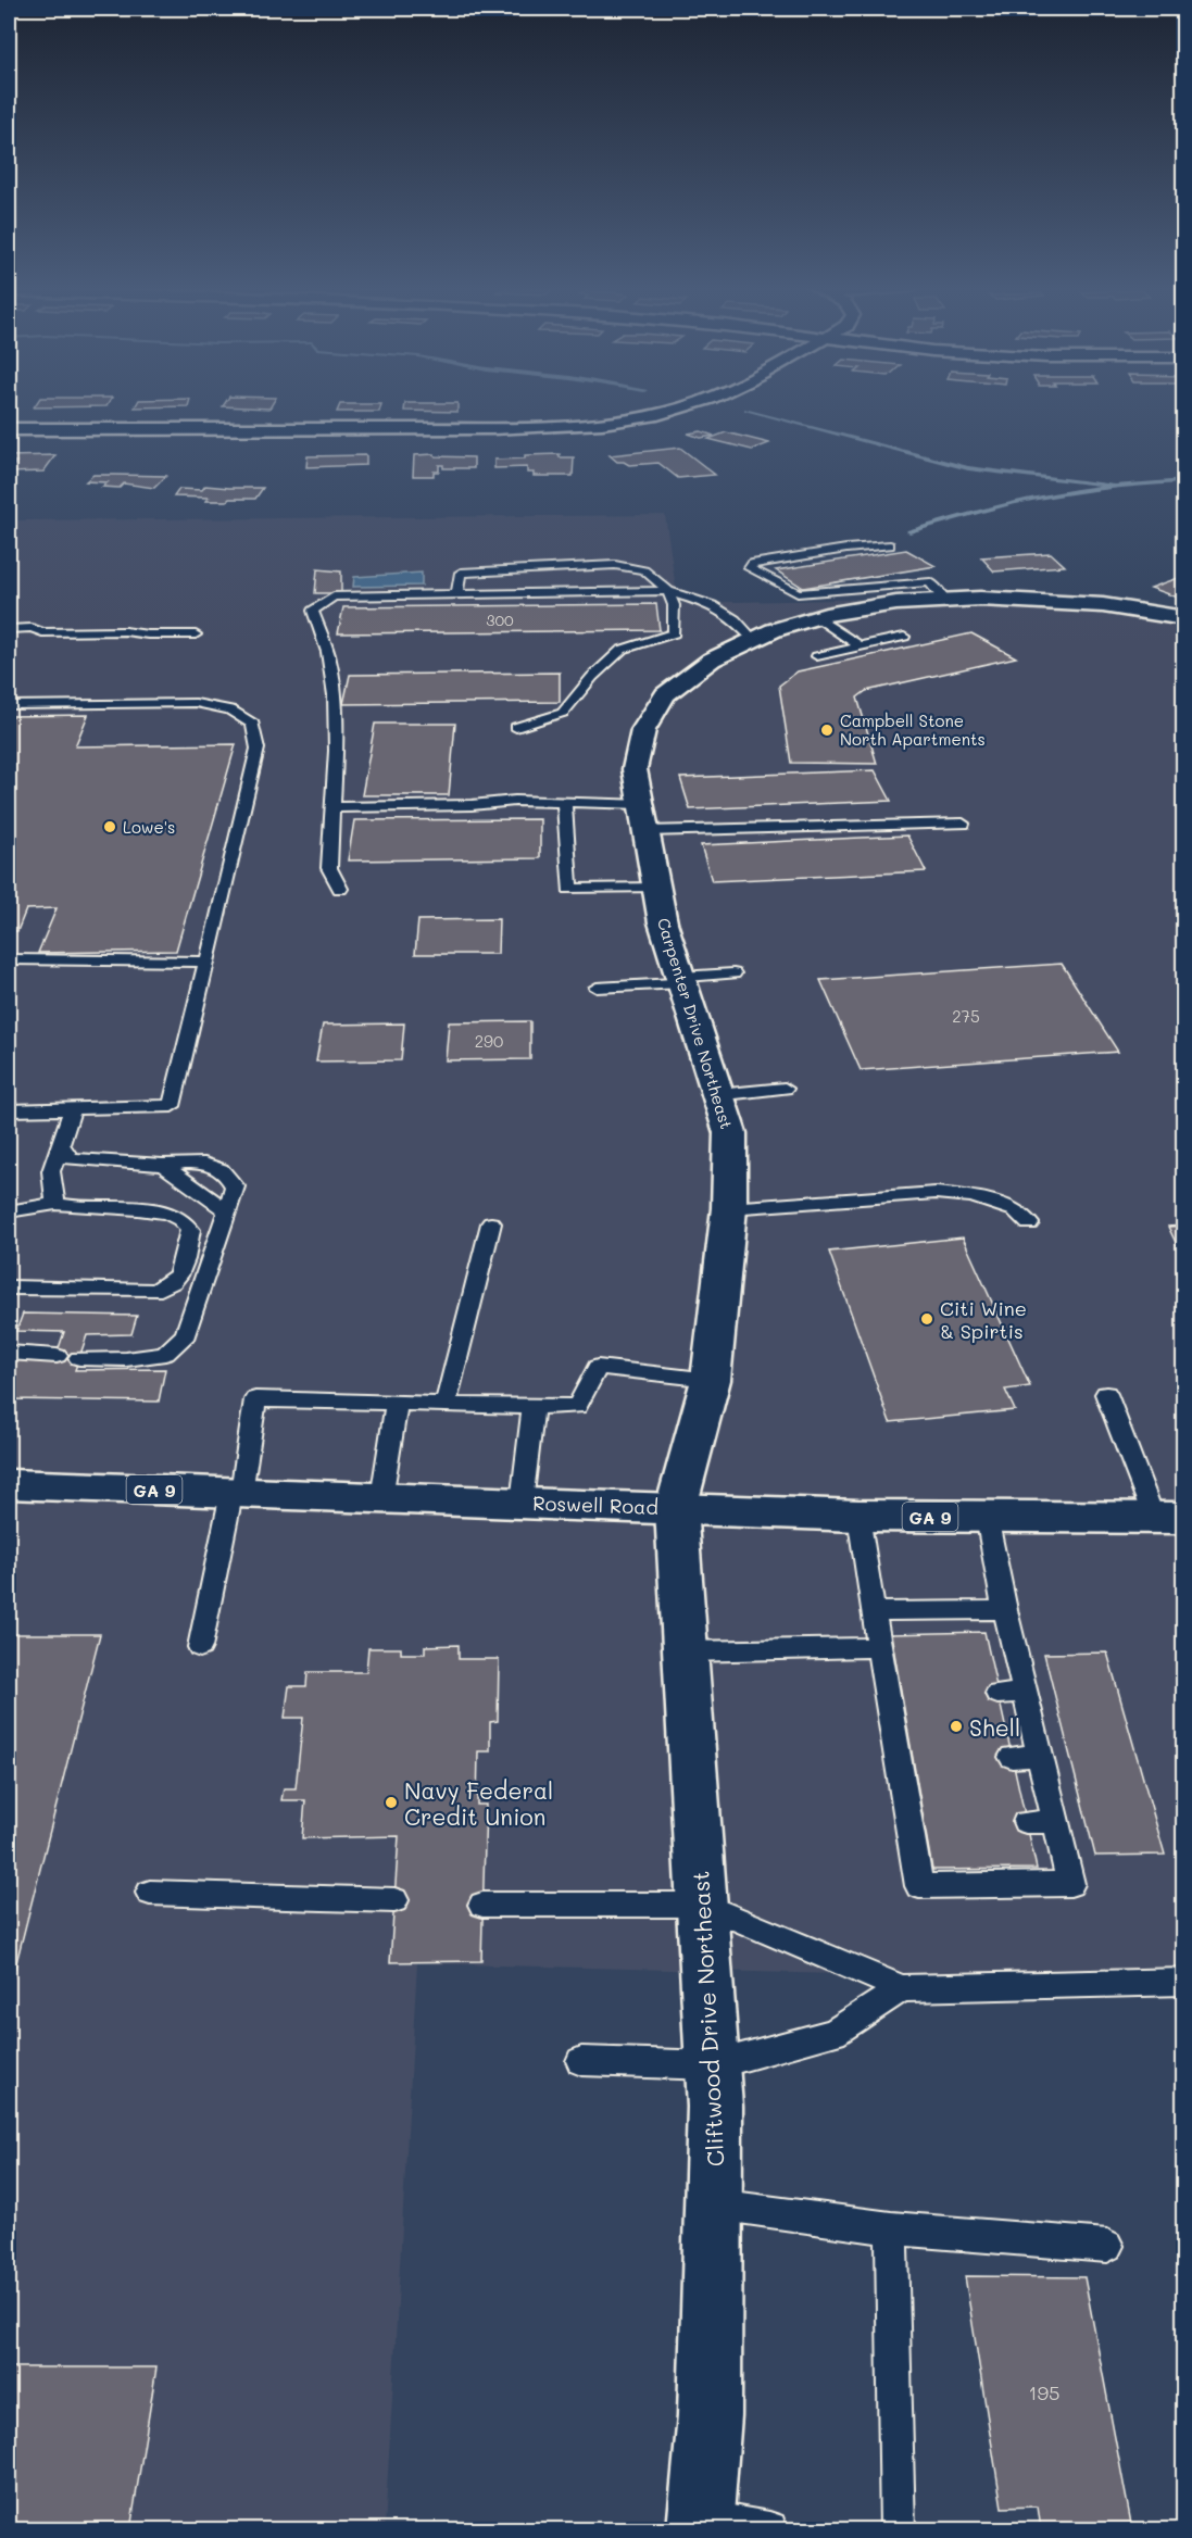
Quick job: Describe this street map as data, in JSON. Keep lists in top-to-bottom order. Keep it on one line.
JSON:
{"streets":{"street":["Carpenter Drive Northeast","GA 9","Roswell Road","Cliftwood Drive Northeast"]},"crossings":[["Carpenter Drive Northeast","Roswell Road"],["Carpenter Drive Northeast","Cliftwood Drive Northeast"],["Roswell Road","Cliftwood Drive Northeast"]],"places":["Campbell Stone North Apartments","Lowe's","Citi Wine & Spirtis","Shell","Navy Federal Credit Union"],"house_numbers":["300","275","290","195"]}
